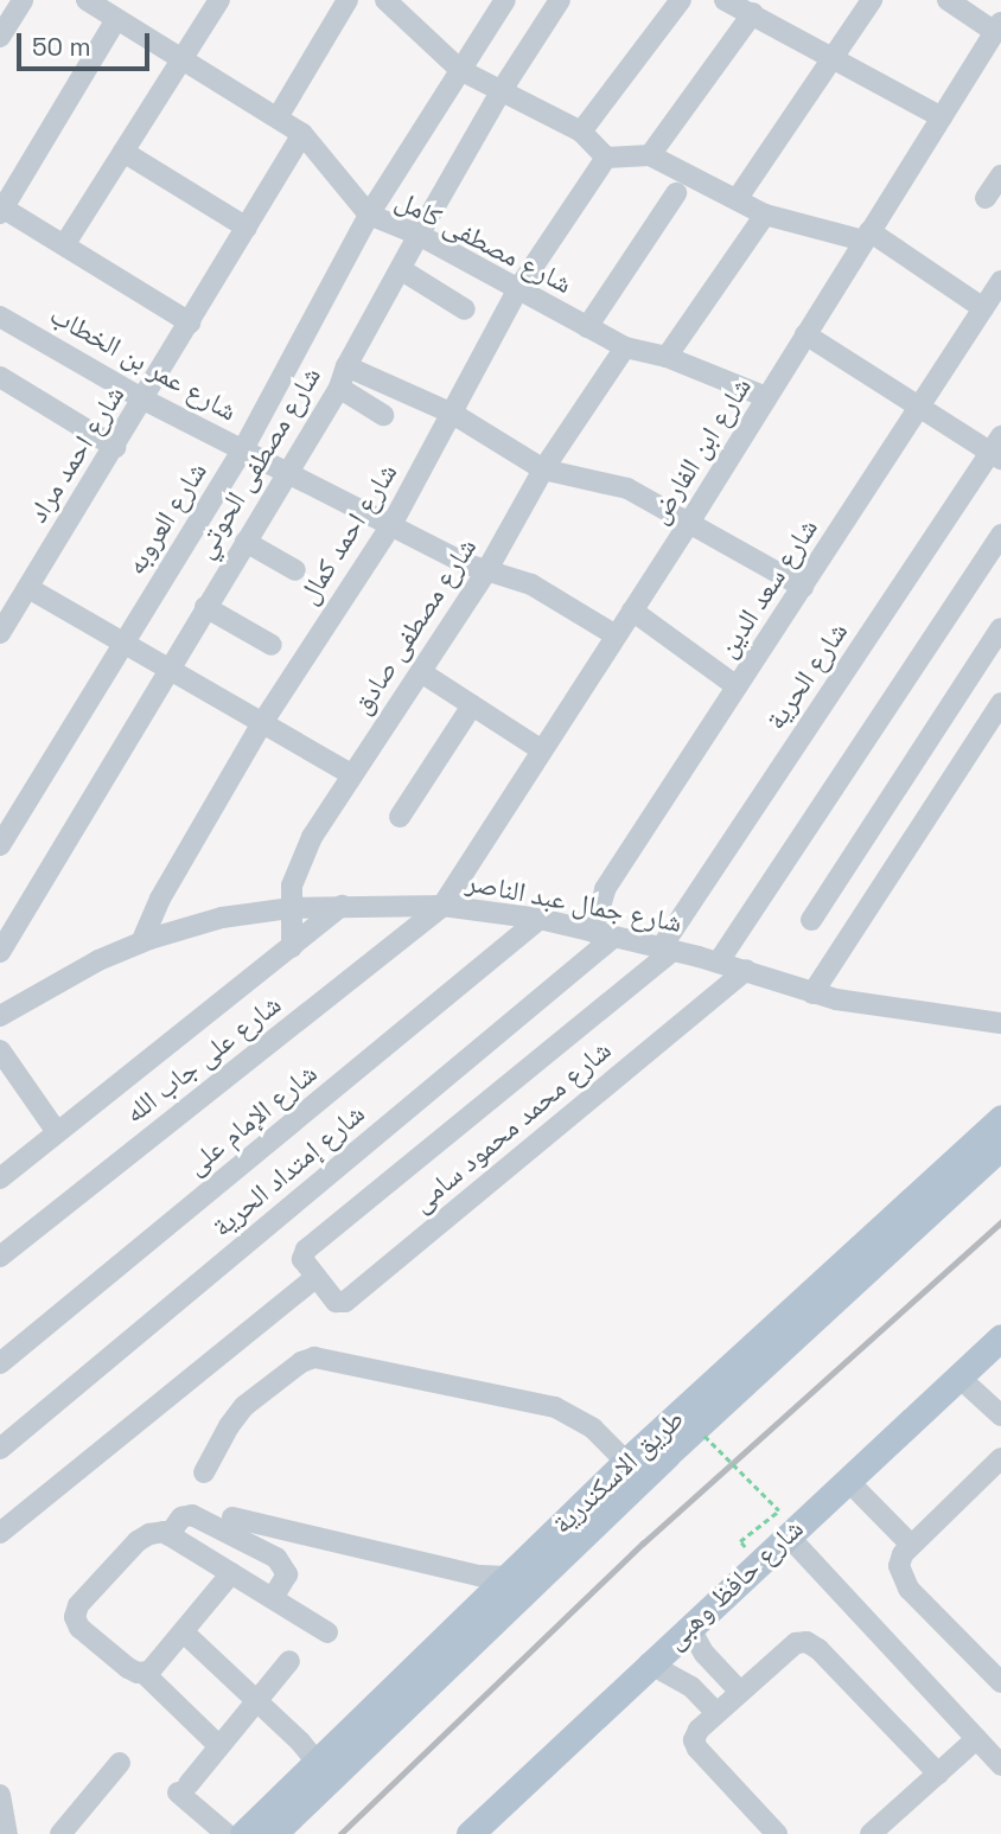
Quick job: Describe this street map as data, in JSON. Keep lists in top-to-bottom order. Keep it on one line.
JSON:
{"streets":{"main road":["طريق الاسكندرية","شارع حافظ وهبى"],"street":["شارع مصطفى كامل","شارع عمر بن الخطاب","شارع ابن الفارض","شارع احمد مراد","شارع مصطفى الحوتي","شارع العروبه","شارع احمد كمال","شارع سعد الدين","شارع مصطفى صادق","شارع الحرية","شارع جمال عبد الناصر","شارع على جاب الله","شارع الإمام على","شارع محمد محمود سامى","شارع إمتداد الحرية"]},"crossings":[["شارع مصطفى كامل","شارع ابن الفارض"],["شارع مصطفى كامل","شارع احمد مراد"],["شارع مصطفى كامل","شارع مصطفى الحوتي"],["شارع مصطفى كامل","شارع العروبه"],["شارع مصطفى كامل","شارع احمد كمال"],["شارع مصطفى كامل","شارع مصطفى صادق"],["شارع عمر بن الخطاب","شارع ابن الفارض"],["شارع عمر بن الخطاب","شارع احمد مراد"],["شارع عمر بن الخطاب","شارع مصطفى الحوتي"],["شارع عمر بن الخطاب","شارع العروبه"],["شارع عمر بن الخطاب","شارع احمد كمال"],["شارع عمر بن الخطاب","شارع مصطفى صادق"],["شارع ابن الفارض","شارع جمال عبد الناصر"],["شارع ابن الفارض","شارع على جاب الله"],["شارع احمد كمال","شارع جمال عبد الناصر"],["شارع سعد الدين","شارع جمال عبد الناصر"],["شارع مصطفى صادق","شارع جمال عبد الناصر"],["شارع الحرية","شارع جمال عبد الناصر"],["شارع الحرية","شارع محمد محمود سامى"],["شارع جمال عبد الناصر","شارع على جاب الله"],["شارع جمال عبد الناصر","شارع الإمام على"],["شارع جمال عبد الناصر","شارع محمد محمود سامى"],["شارع جمال عبد الناصر","شارع إمتداد الحرية"]],"scale_bar":"50 m"}
